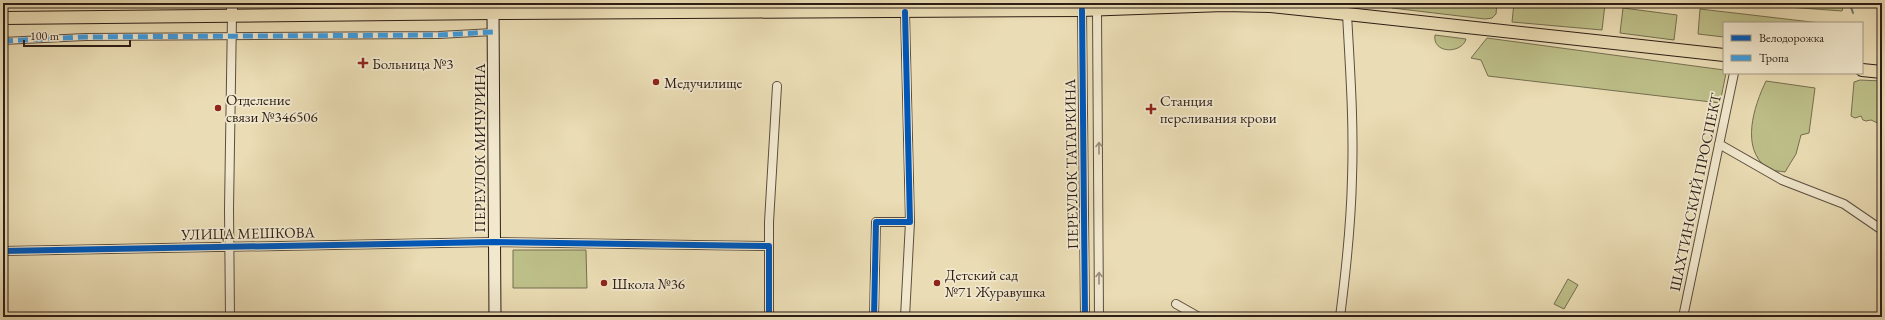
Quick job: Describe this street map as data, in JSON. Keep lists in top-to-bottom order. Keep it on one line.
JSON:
{"streets":{"main road":["ПЕРЕУЛОК МИЧУРИНА"],"street":["ПЕРЕУЛОК ТАТАРКИНА","ШАХТИНСКИЙ ПРОСПЕКТ","УЛИЦА МЕШКОВА"]},"crossings":[["ПЕРЕУЛОК МИЧУРИНА","УЛИЦА МЕШКОВА"]],"places":{"health":["Больница №3","Станция переливания крови"],"other":["Медучилище","Отделение связи №346506","Школа №36","Детский сад №71 Журавушка"]},"legend":["Велодорожка","Тропа"],"scale_bar":"100 m"}
